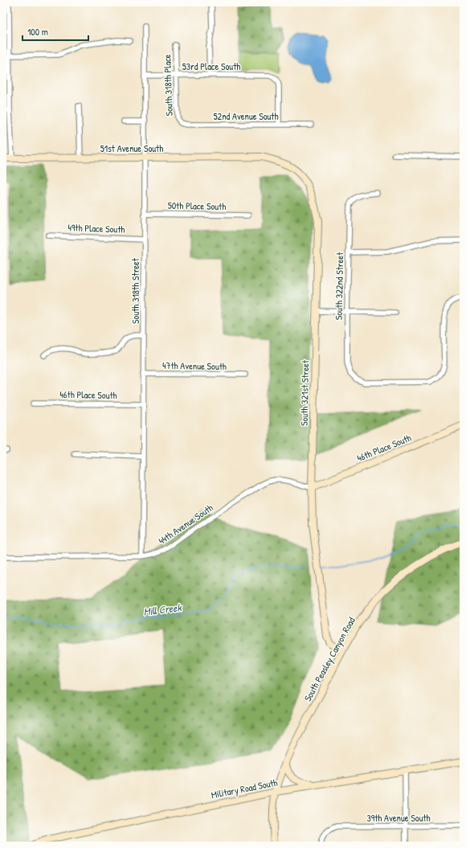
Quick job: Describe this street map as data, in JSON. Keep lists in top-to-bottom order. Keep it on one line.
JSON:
{"streets":{"main road":["51st Avenue South","South 321st Street","46th Place South","South Peasley Canyon Road","Military Road South"],"street":["53rd Place South","South 318th Place","52nd Avenue South","50th Place South","49th Place South","South 322nd Street","South 318th Street","47th Avenue South","44th Avenue South","39th Avenue South"]},"crossings":[["53rd Place South","South 318th Place"],["53rd Place South","52nd Avenue South"],["53rd Place South","South 318th Street"],["South 318th Place","52nd Avenue South"],["51st Avenue South","South 318th Street"],["51st Avenue South","South 321st Street"],["50th Place South","South 318th Street"],["49th Place South","South 318th Street"],["South 318th Street","47th Avenue South"],["South 318th Street","46th Place South"],["South 318th Street","44th Avenue South"],["South 321st Street","46th Place South"],["South 321st Street","44th Avenue South"],["South 321st Street","South Peasley Canyon Road"],["46th Place South","44th Avenue South"],["South Peasley Canyon Road","Military Road South"]],"water":["Mill Creek"],"scale_bar":"100 m"}
